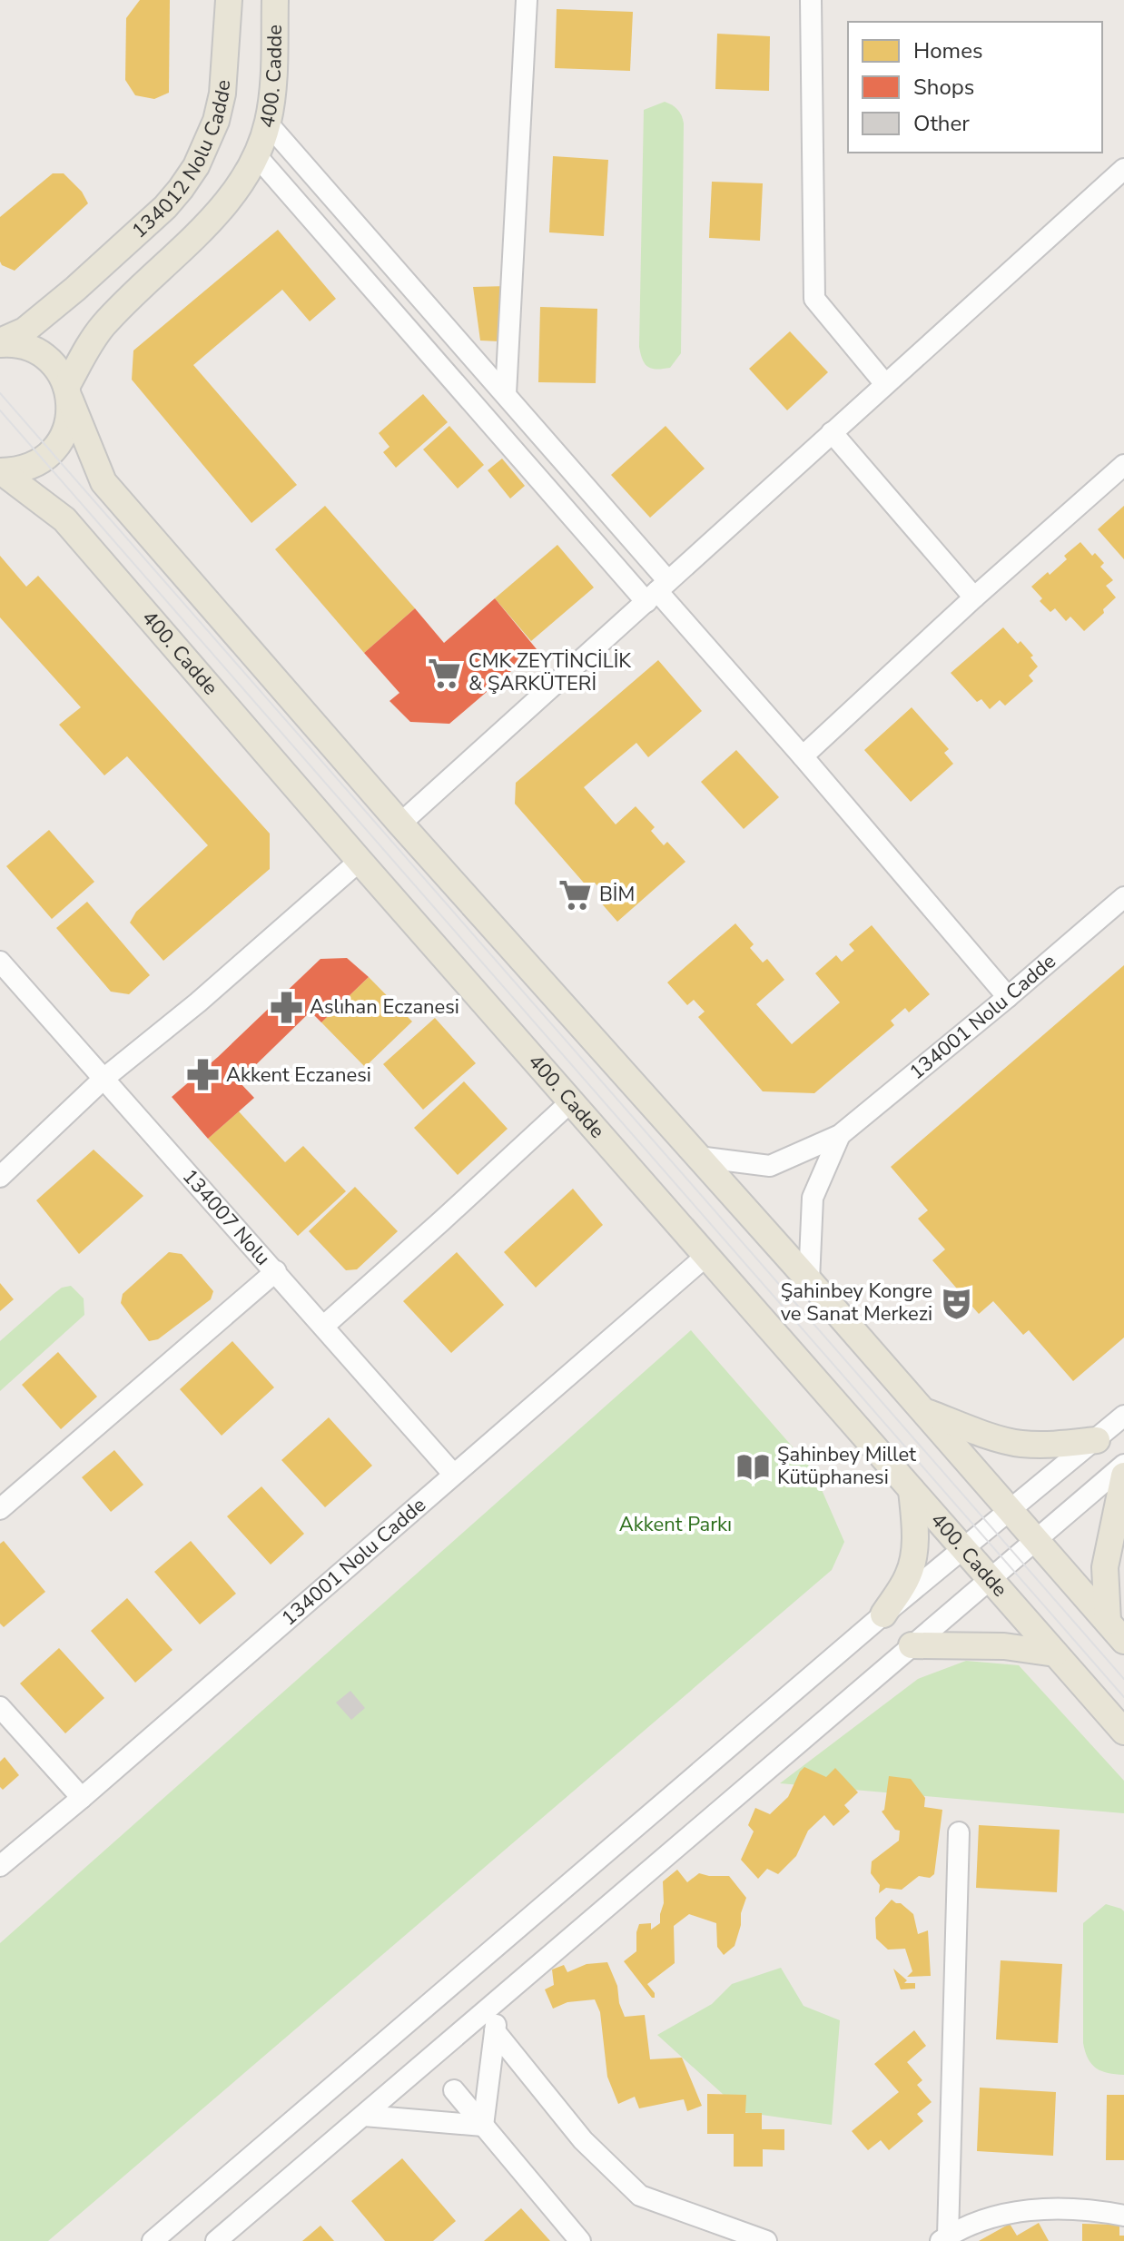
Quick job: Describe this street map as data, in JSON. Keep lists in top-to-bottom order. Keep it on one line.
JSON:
{"streets":{"main road":["400. Cadde","134012 Nolu Cadde"],"street":["134001 Nolu Cadde","134007 Nolu"]},"crossings":[["400. Cadde","134001 Nolu Cadde"],["134001 Nolu Cadde","134007 Nolu"]],"parks":["Akkent Parkı"],"places":{"supermarket":["CMK ZEYTİNCİLİK & ŞARKÜTERİ","BİM"],"pharmacy":["Aslıhan Eczanesi","Akkent Eczanesi"],"theatre":["Şahinbey Kongre ve Sanat Merkezi"],"library":["Şahinbey Millet Kütüphanesi"]},"legend":["Homes","Shops","Other"]}
